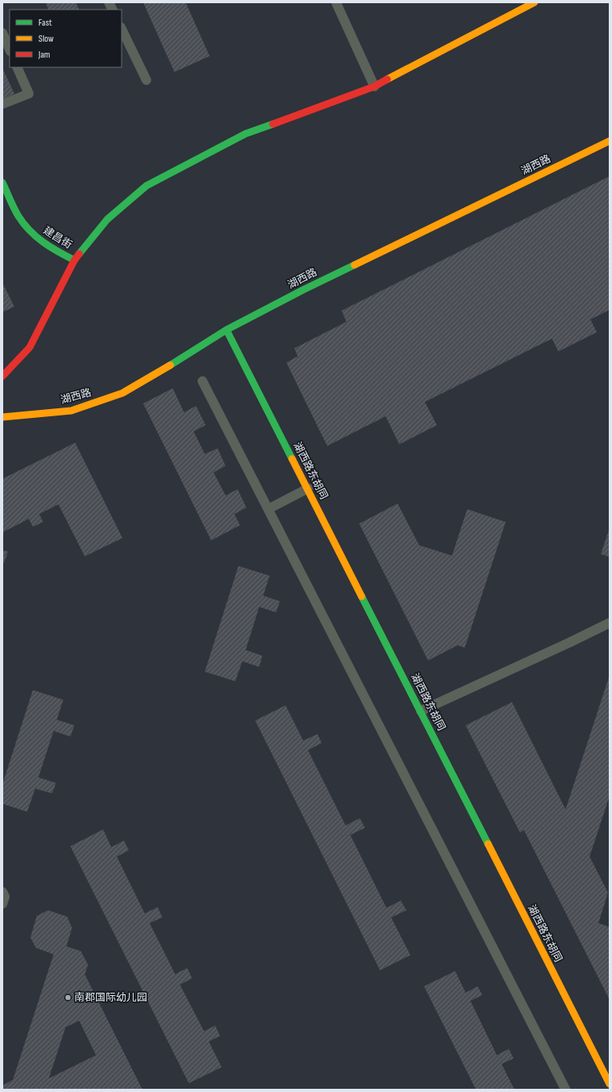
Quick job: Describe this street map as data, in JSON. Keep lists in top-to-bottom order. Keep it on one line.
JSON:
{"streets":{"main road":["湖西路","建昌街","湖西路东胡同"]},"crossings":[["湖西路","湖西路东胡同"]],"places":["南郡国际幼儿园"],"legend":["Fast","Slow","Jam"]}
